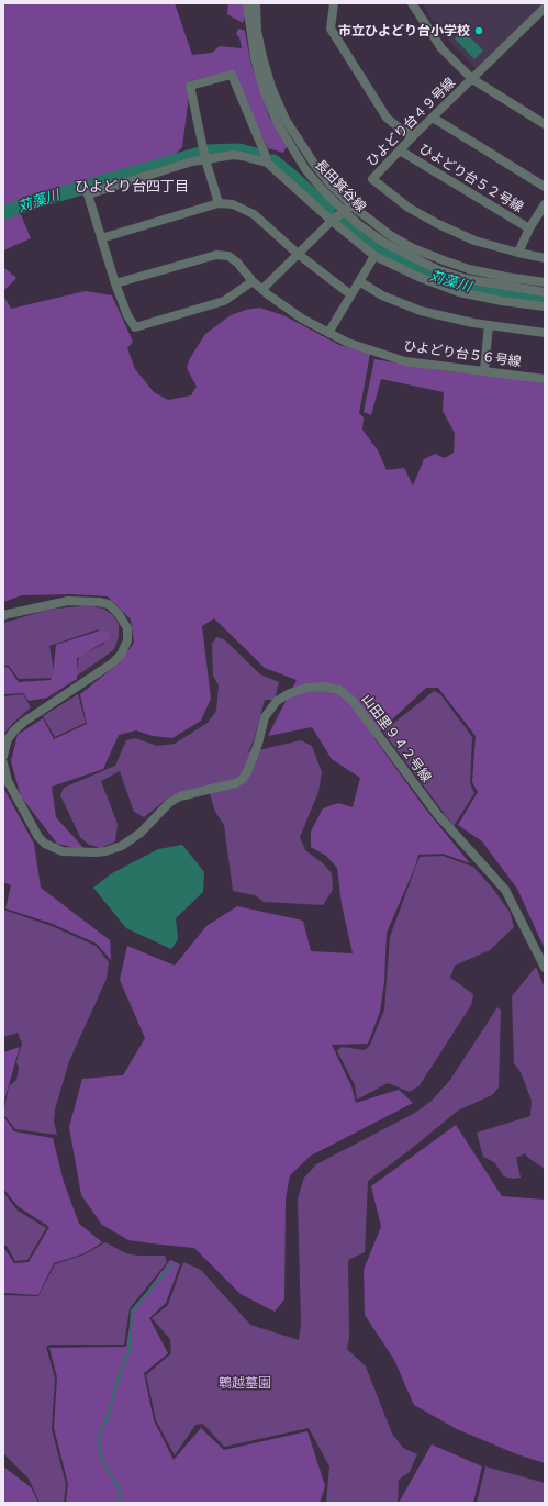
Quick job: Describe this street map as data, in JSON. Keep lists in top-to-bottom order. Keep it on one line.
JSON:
{"streets":{"street":["ひよどり台４９号線","ひよどり台５２号線","長田箕谷線","ひよどり台５６号線","山田里９４２号線"]},"crossings":[["ひよどり台４９号線","ひよどり台５２号線"]],"districts":["ひよどり台四丁目"],"water":["苅藻川"],"parks":["鵯越墓園"],"places":["市立ひよどり台小学校"]}
